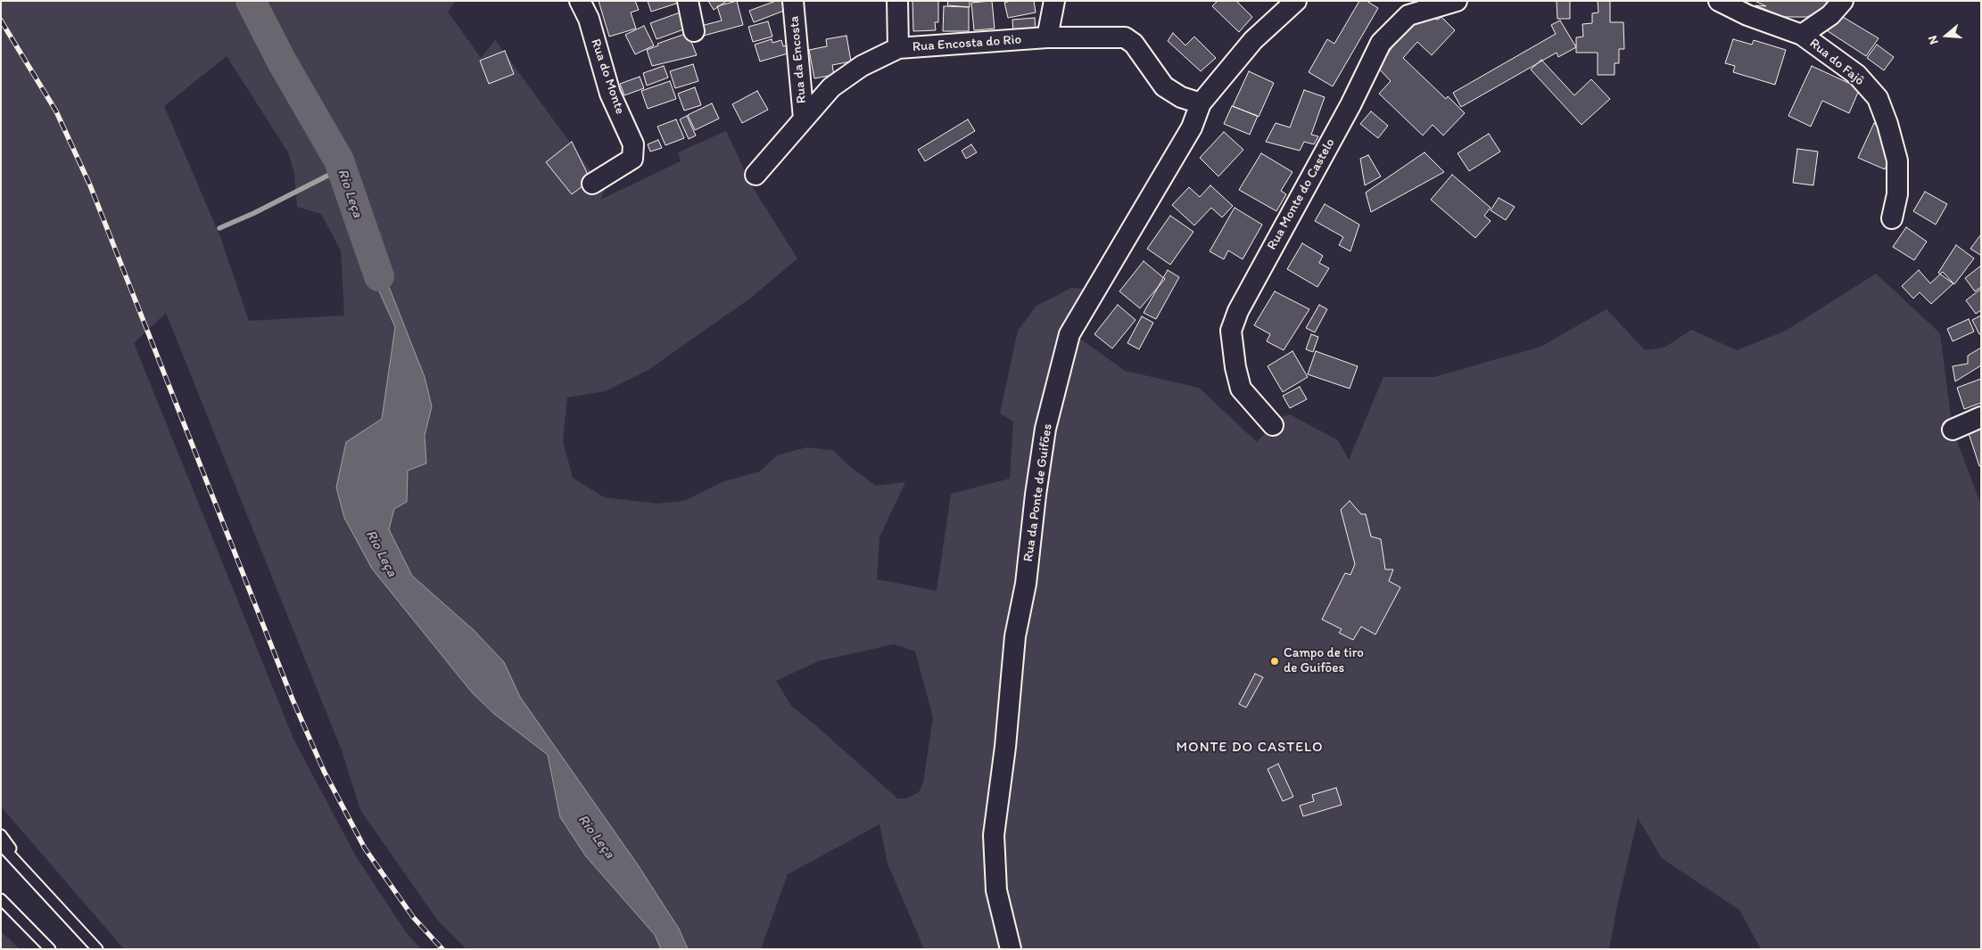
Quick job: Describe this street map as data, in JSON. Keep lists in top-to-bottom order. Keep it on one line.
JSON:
{"streets":{"street":["Rua Encosta do Rio","Rua da Encosta","Rua do Fajô","Rua do Monte","Rua Monte do Castelo","Rua da Ponte de Guifões"]},"crossings":[["Rua Encosta do Rio","Rua da Encosta"],["Rua Encosta do Rio","Rua da Ponte de Guifões"]],"districts":["MONTE DO CASTELO"],"water":["Rio Leça"],"places":["Campo de tiro de Guifões"],"north":"left"}
